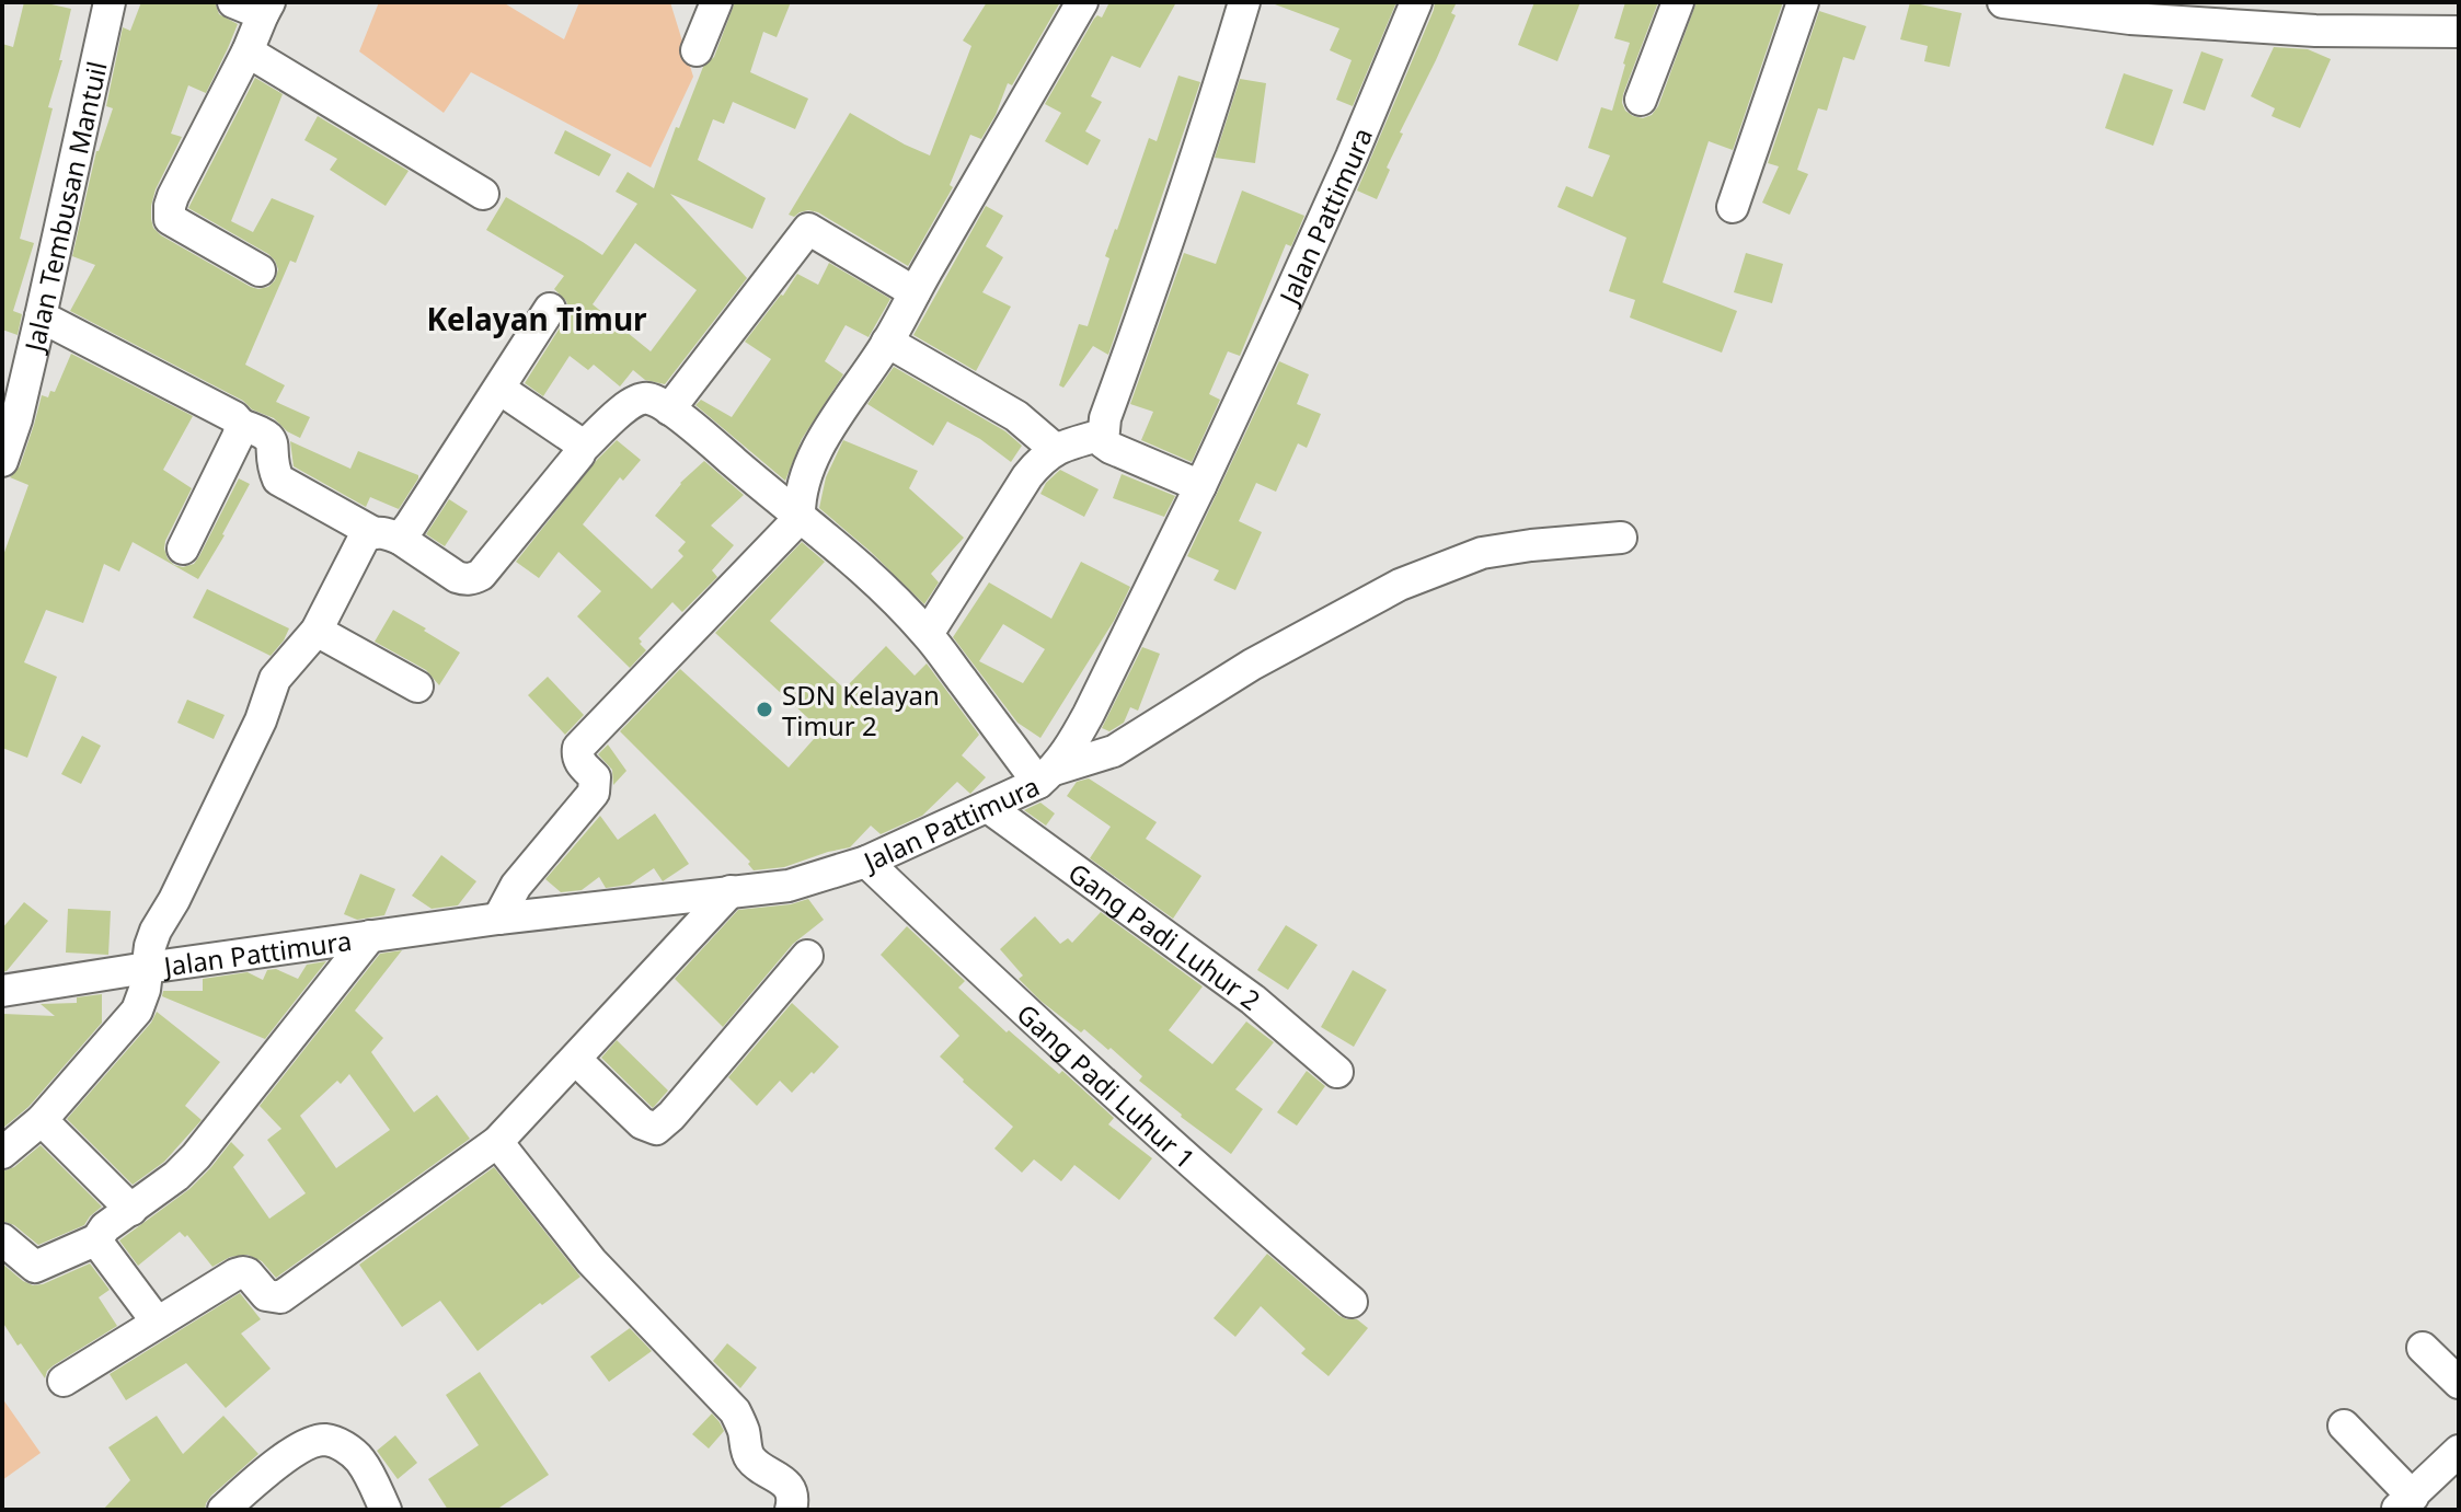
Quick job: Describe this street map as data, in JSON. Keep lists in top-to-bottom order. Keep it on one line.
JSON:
{"streets":{"street":["Jalan Tembusan Mantuil","Jalan Pattimura","Gang Padi Luhur 2","Gang Padi Luhur 1"]},"crossings":[["Jalan Pattimura","Gang Padi Luhur 2"],["Jalan Pattimura","Gang Padi Luhur 1"]],"districts":["Kelayan Timur"],"places":["SDN Kelayan Timur 2"]}
